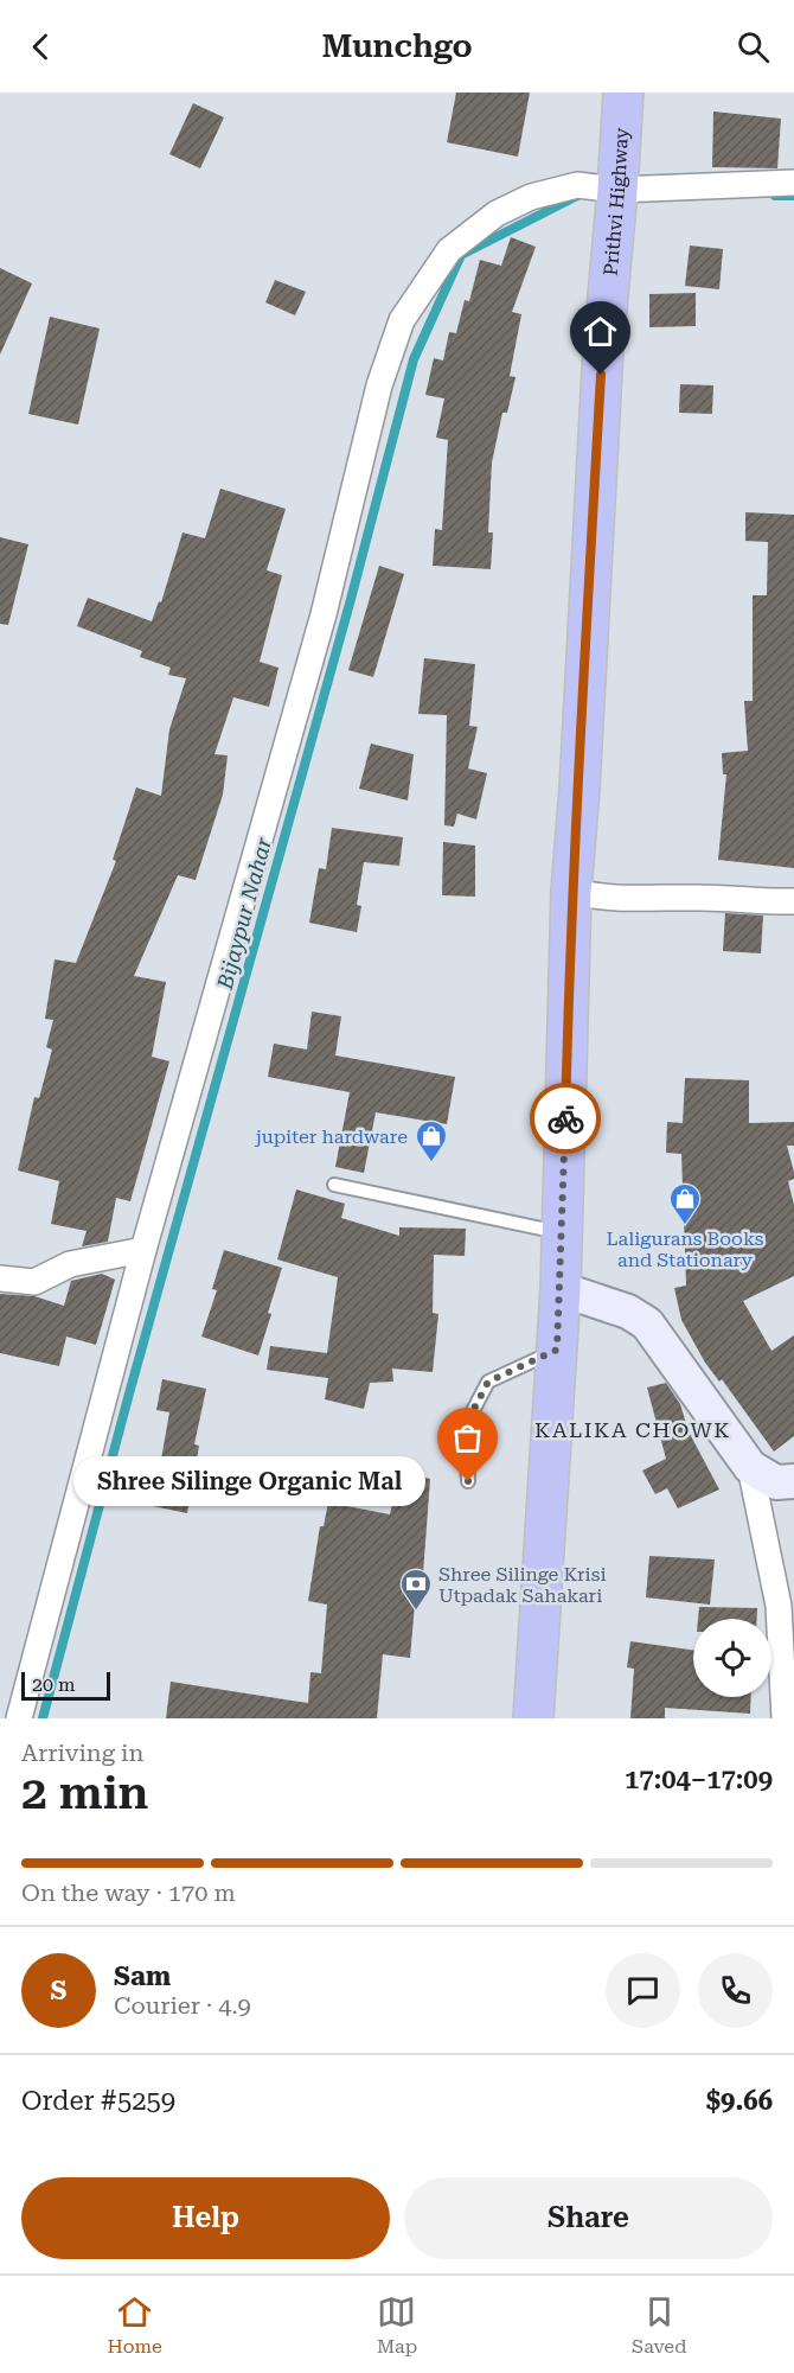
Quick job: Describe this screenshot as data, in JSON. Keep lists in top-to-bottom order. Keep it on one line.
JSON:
{"streets":{"highway":["Prithvi Highway"]},"districts":["KALIKA CHOWK"],"water":["Bijaypur Nahar"],"places":{"shop":["jupiter hardware","Laligurans Books and Stationary"],"other":["Shree Silinge Organic Mal"],"bank":["Shree Silinge Krisi Utpadak Sahakari"]},"scale_bar":"20 m","page":{"header":"Munchgo","bubble":"Shree Silinge Organic Mal","scale":"20 m","heading":["2 min","Arriving in","17:04–17:09"],"panel":["Sam","Courier · 4.9","Order #5259","$9.66"],"bar":"On the way · 170 m","round":"S","buttons":["Help","Share"],"tabs":["Home","Map","Saved"]}}
